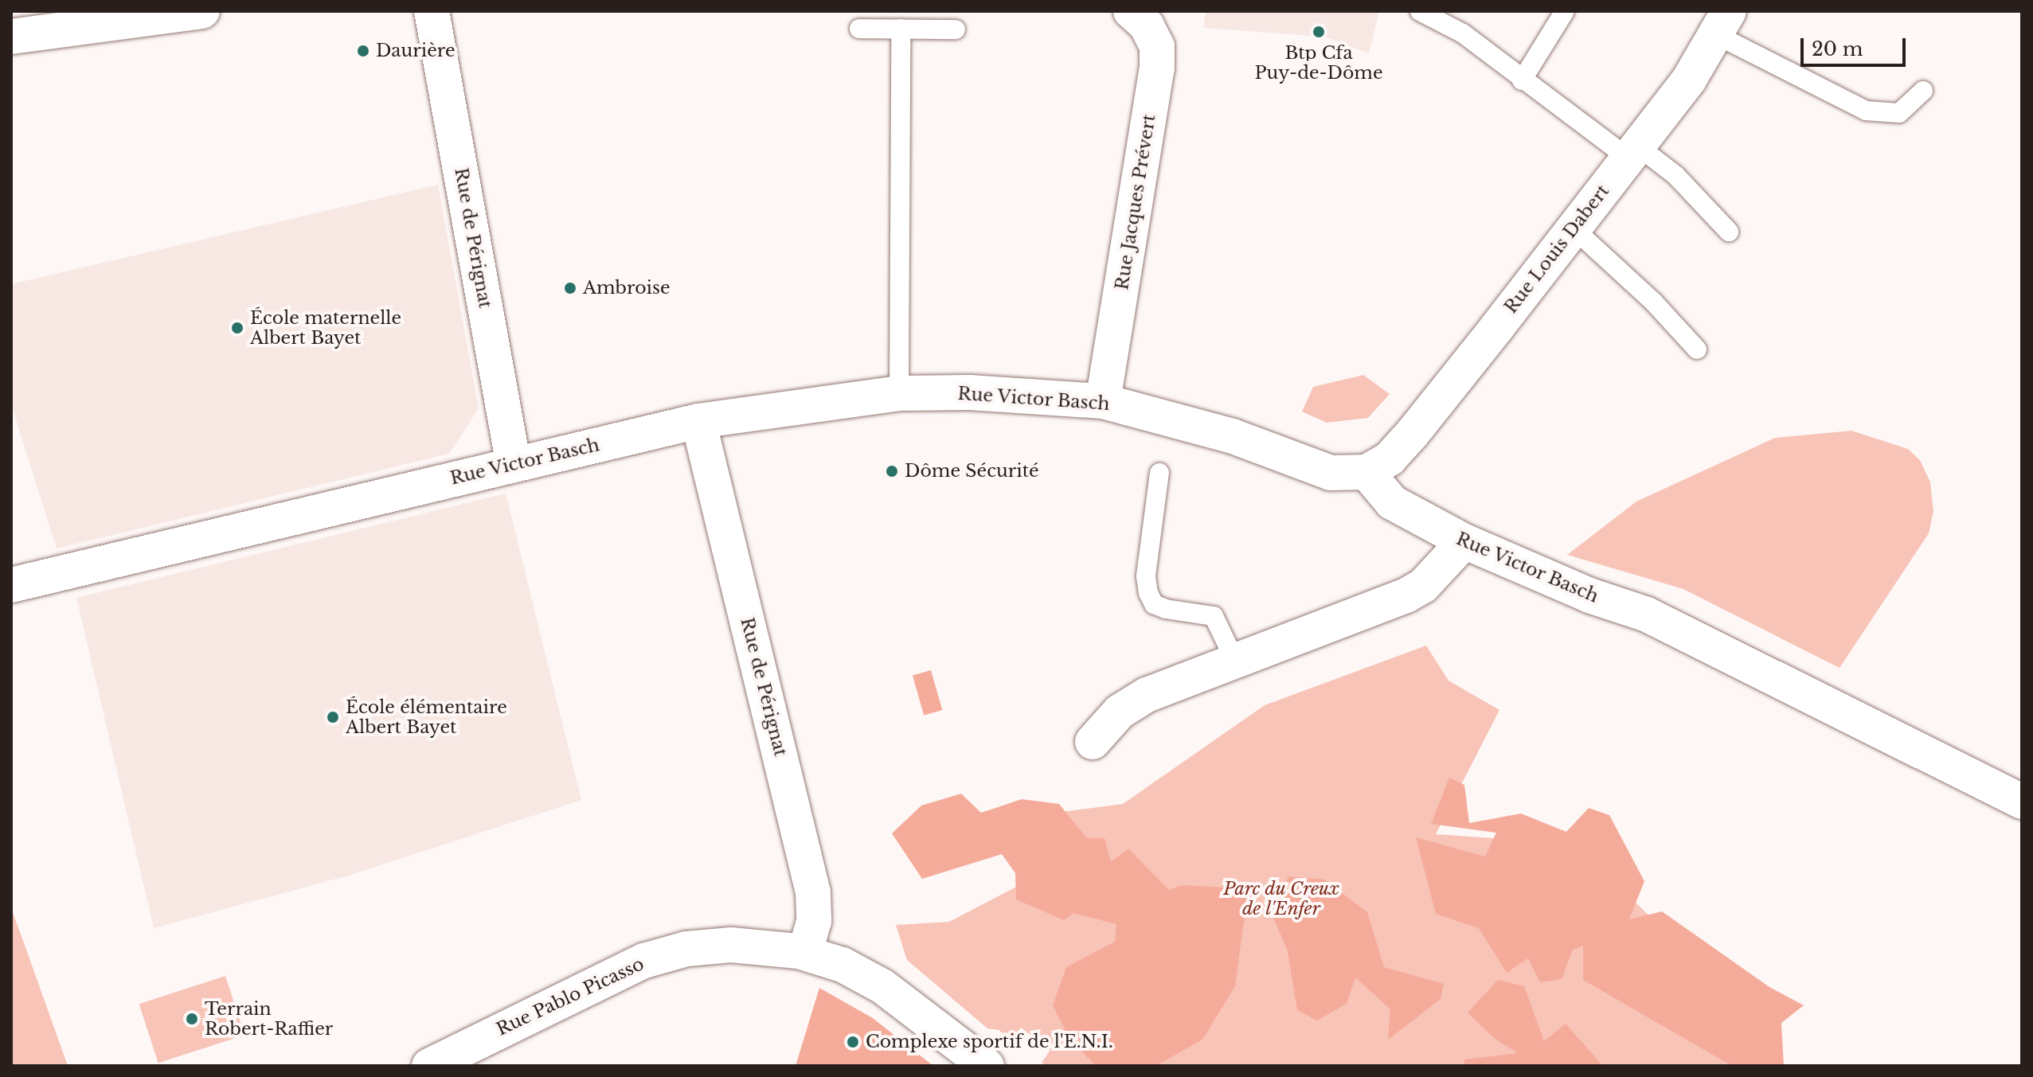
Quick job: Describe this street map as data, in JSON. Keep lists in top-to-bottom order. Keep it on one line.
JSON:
{"streets":{"street":["Rue Jacques Prévert","Rue de Pérignat","Rue Louis Dabert","Rue Victor Basch","Rue Pablo Picasso"]},"crossings":[["Rue Jacques Prévert","Rue Victor Basch"],["Rue de Pérignat","Rue Victor Basch"],["Rue de Pérignat","Rue Pablo Picasso"],["Rue Louis Dabert","Rue Victor Basch"]],"parks":["Parc du Creux de l'Enfer"],"places":["Btp Cfa Puy-de-Dôme","Daurière","Ambroise","École maternelle Albert Bayet","Dôme Sécurité","École élémentaire Albert Bayet","Terrain Robert-Raffier","Complexe sportif de l'E.N.I."],"scale_bar":"20 m"}
